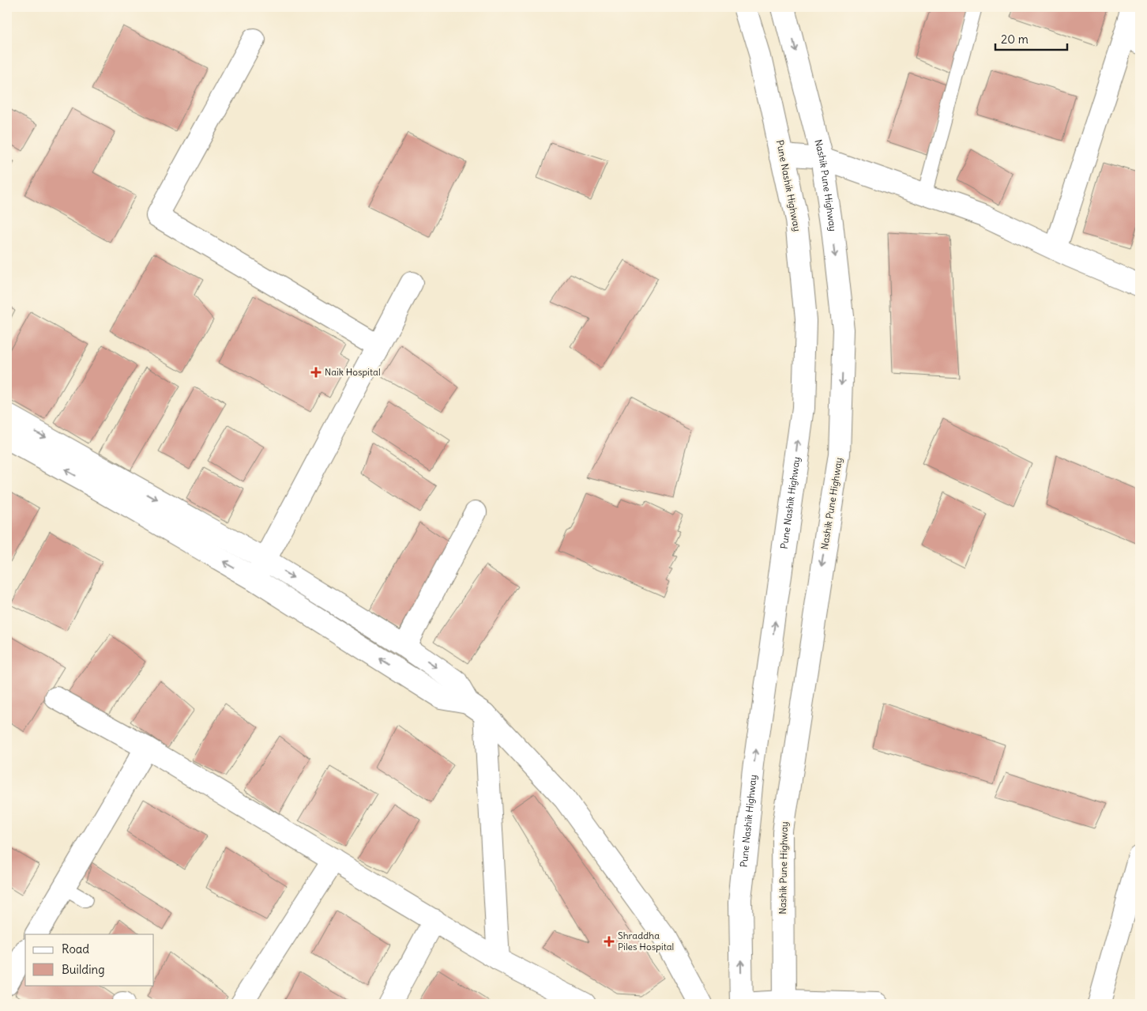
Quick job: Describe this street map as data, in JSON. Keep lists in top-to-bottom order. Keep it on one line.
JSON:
{"streets":{"main road":["Pune Nashik Highway","Nashik Pune Highway"]},"one_way":["Pune Nashik Highway","Nashik Pune Highway"],"places":{"health":["Naik Hospital","Shraddha Piles Hospital"]},"legend":["Road","Building"],"scale_bar":"20 m"}
